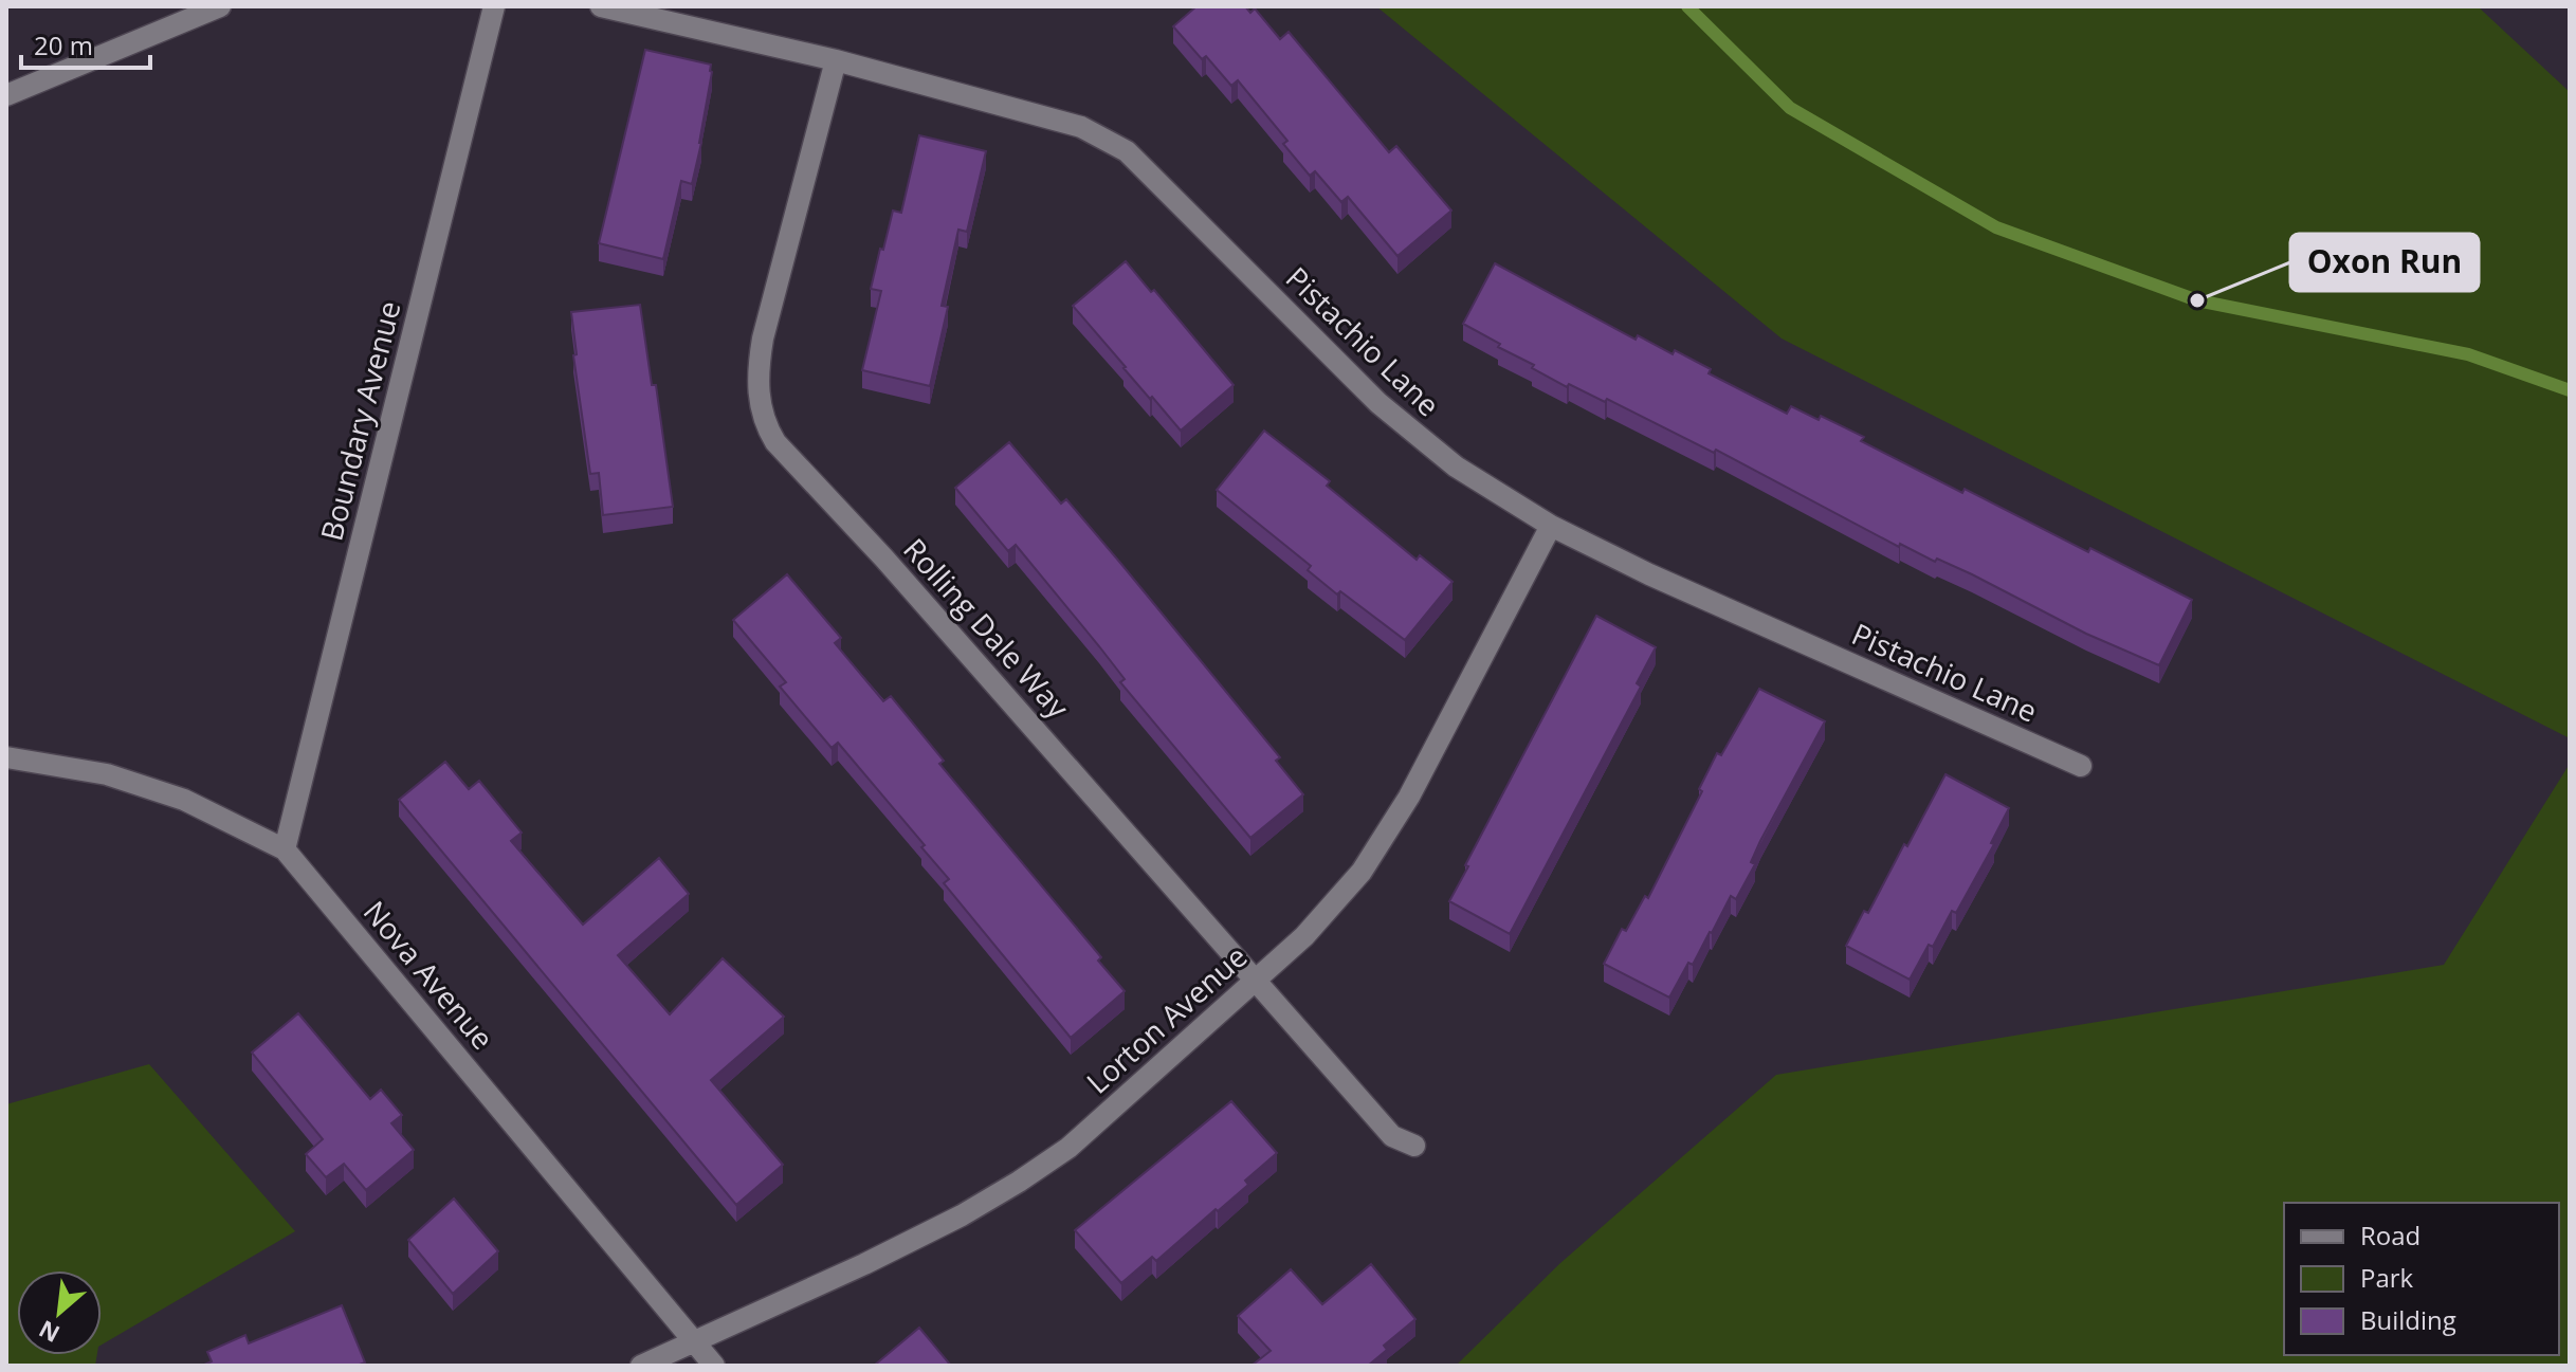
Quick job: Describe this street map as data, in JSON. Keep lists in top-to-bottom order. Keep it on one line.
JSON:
{"streets":{"street":["Pistachio Lane","Boundary Avenue","Rolling Dale Way","Nova Avenue","Lorton Avenue"]},"crossings":[["Pistachio Lane","Rolling Dale Way"],["Pistachio Lane","Lorton Avenue"],["Boundary Avenue","Nova Avenue"],["Rolling Dale Way","Lorton Avenue"],["Nova Avenue","Lorton Avenue"]],"places":["Oxon Run"],"legend":["Road","Park","Building"],"scale_bar":"20 m","north":"bottom left"}
